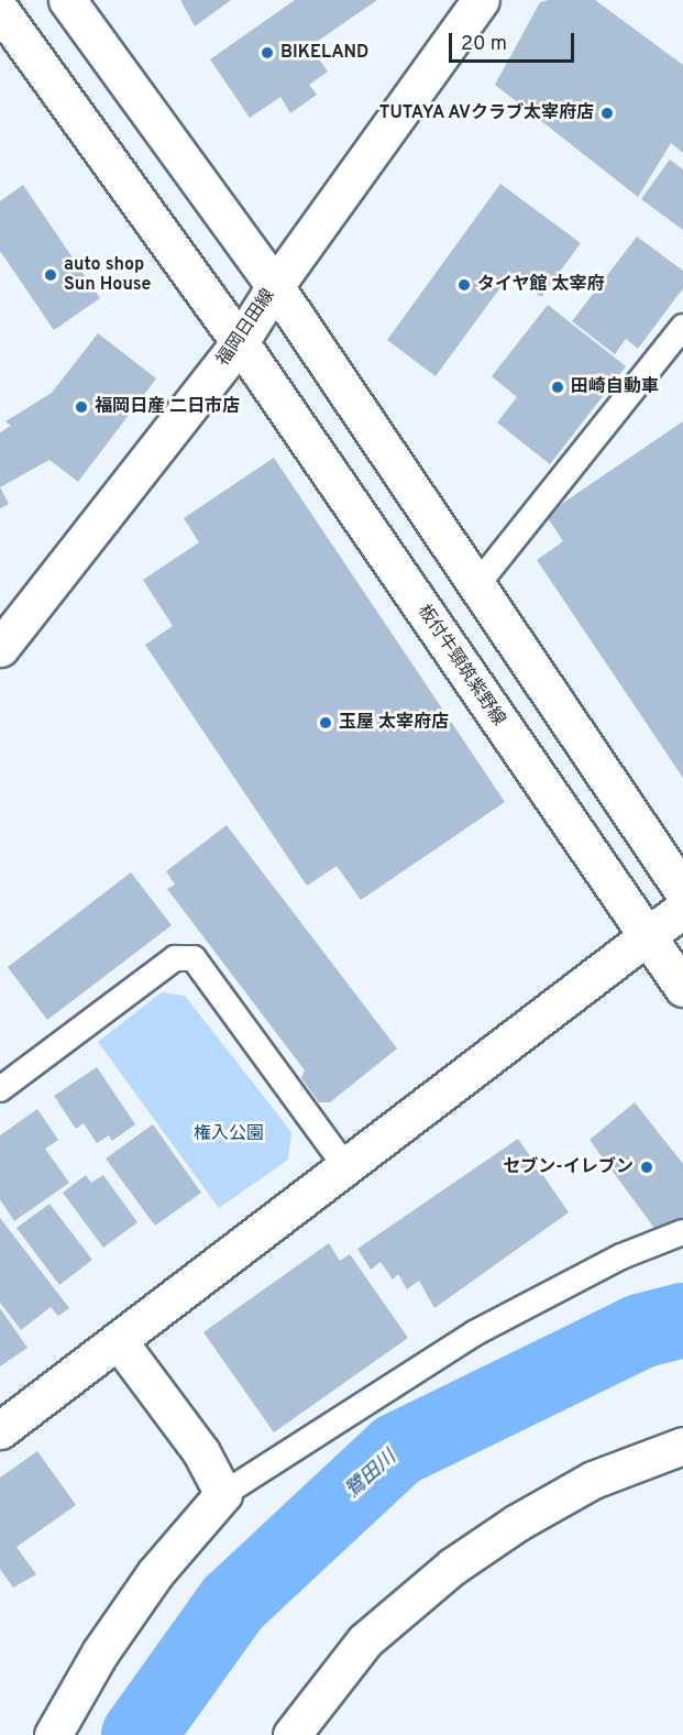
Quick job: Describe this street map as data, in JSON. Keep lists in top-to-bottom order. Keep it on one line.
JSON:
{"streets":{"street":["福岡日田線","板付牛頸筑紫野線"]},"crossings":[["福岡日田線","板付牛頸筑紫野線"]],"water":["鷺田川"],"parks":["権入公園"],"places":["BIKELAND","TUTAYA AVクラブ太宰府店","auto shop Sun House","タイヤ館 太宰府","田崎自動車","福岡日産 二日市店","玉屋 太宰府店","セブン-イレブン"],"scale_bar":"20 m"}
